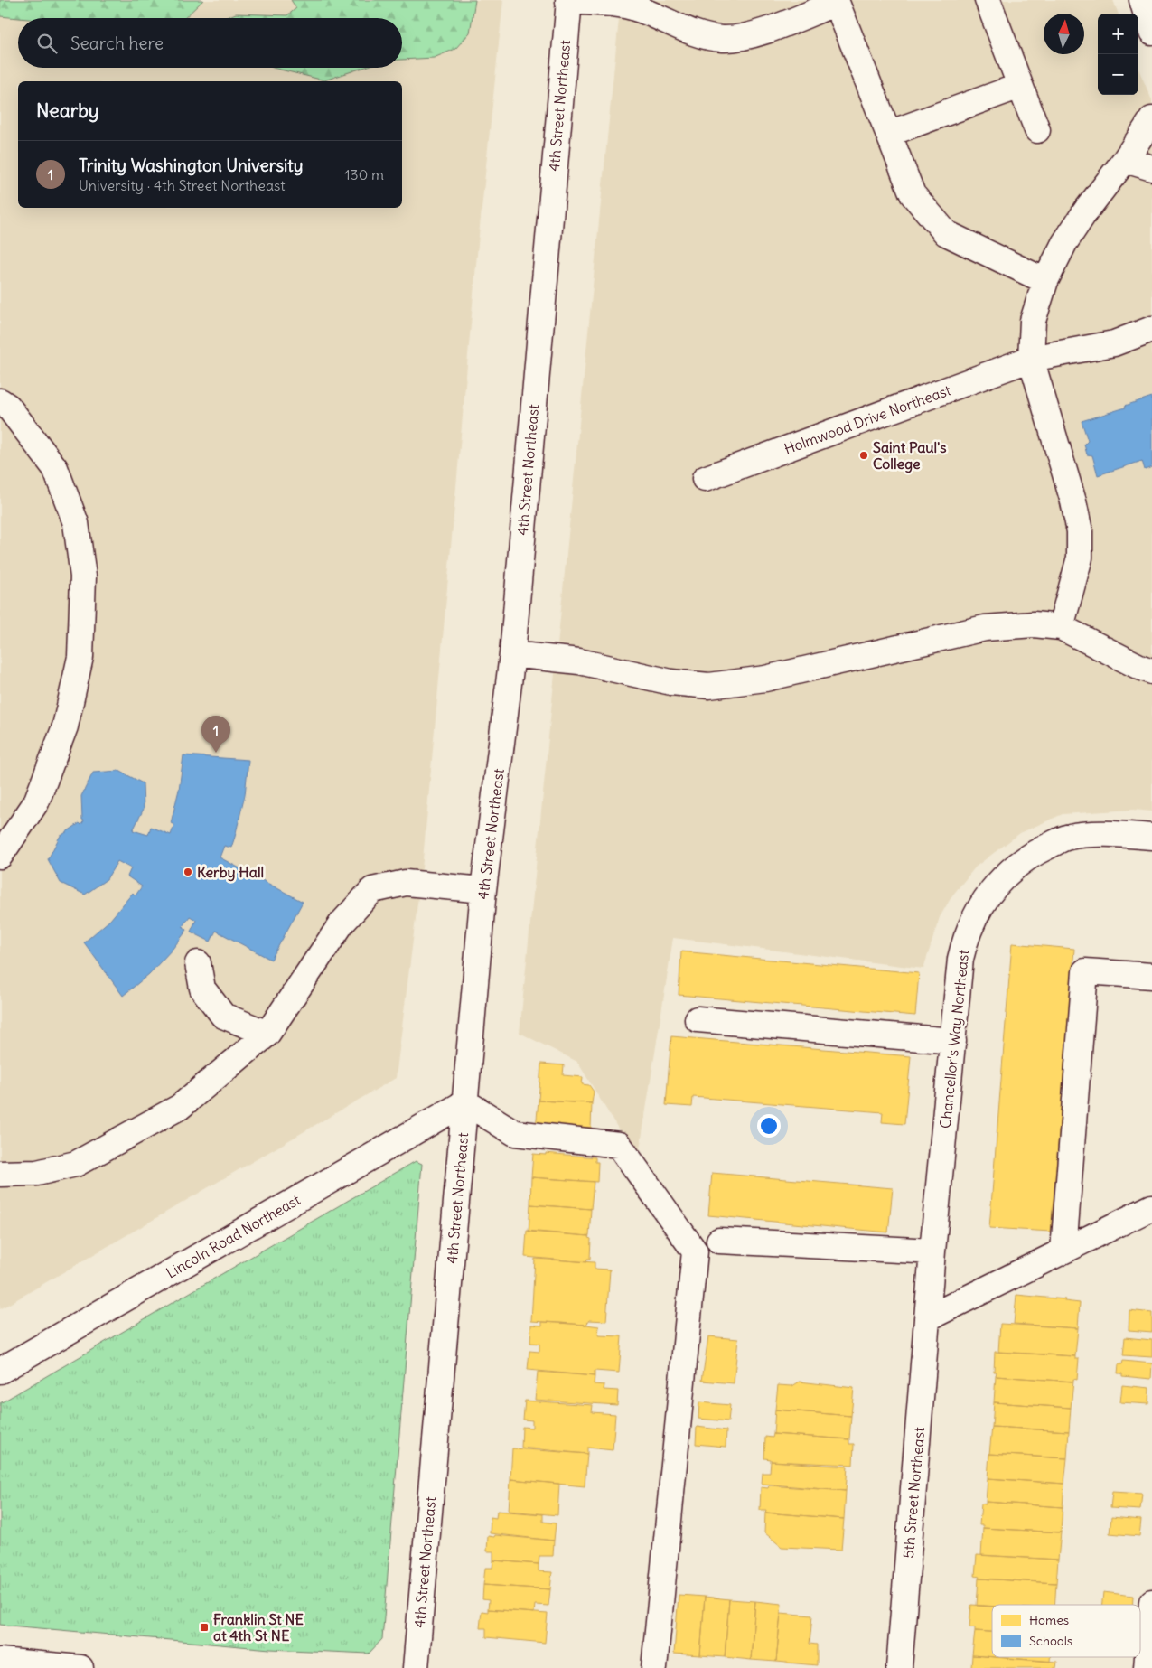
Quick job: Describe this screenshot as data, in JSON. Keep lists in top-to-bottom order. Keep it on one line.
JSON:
{"streets":{"street":["4th Street Northeast","Holmwood Drive Northeast","Chancellor's Way Northeast","Lincoln Road Northeast","5th Street Northeast"]},"crossings":[["4th Street Northeast","Lincoln Road Northeast"],["Chancellor's Way Northeast","5th Street Northeast"]],"places":{"other":["Saint Paul's College","Kerby Hall"],"transit":["Franklin St NE at 4th St NE"]},"legend":["Homes","Schools"],"north":"top","page":{"map_buttons":["+","−"],"search":"Search here","heading":"Nearby","list":[{"mark":"1","name":"Trinity Washington University","note":"University · 4th Street Northeast","value":"130 m"}],"pins":"1"}}
